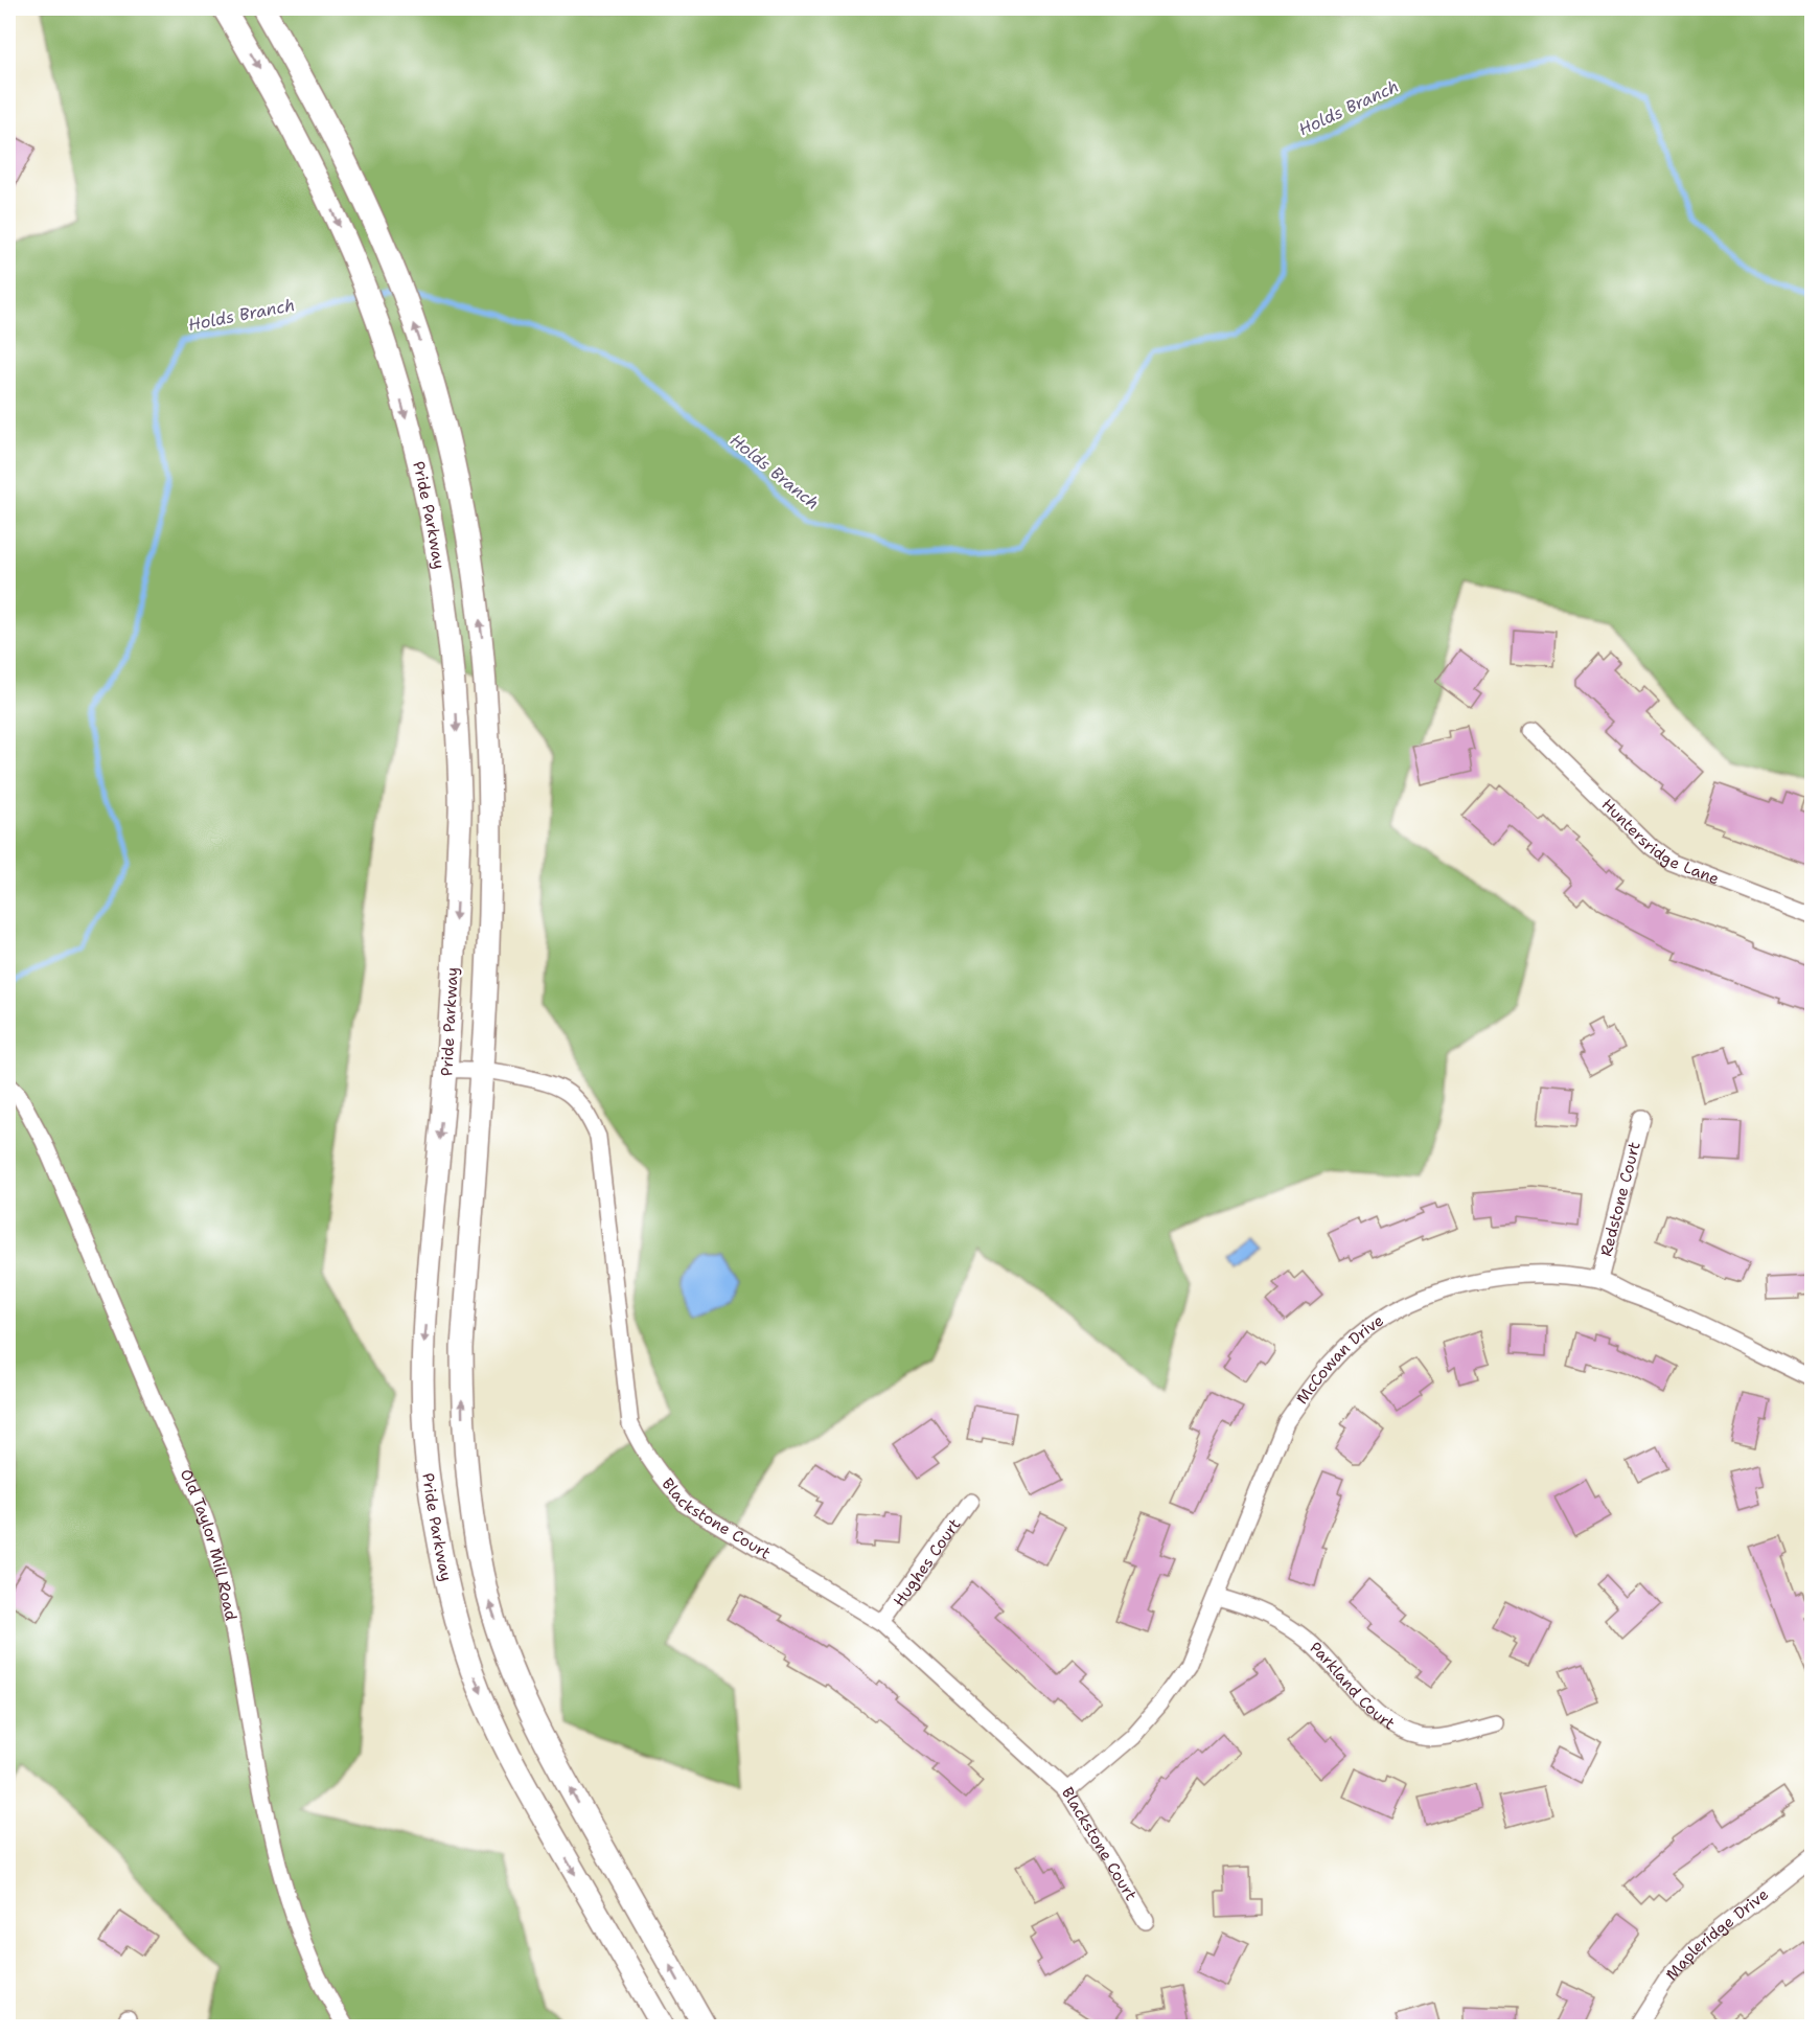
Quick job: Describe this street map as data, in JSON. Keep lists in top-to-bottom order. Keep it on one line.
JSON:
{"streets":{"main road":["Pride Parkway"],"street":["Huntersridge Lane","Redstone Court","McCowan Drive","Blackstone Court","Old Taylor Mill Road","Hughes Court","Parkland Court","Mapleridge Drive"]},"crossings":[["Pride Parkway","Blackstone Court"],["Redstone Court","McCowan Drive"],["McCowan Drive","Blackstone Court"],["McCowan Drive","Parkland Court"],["Blackstone Court","Hughes Court"]],"water":["Holds Branch"]}
